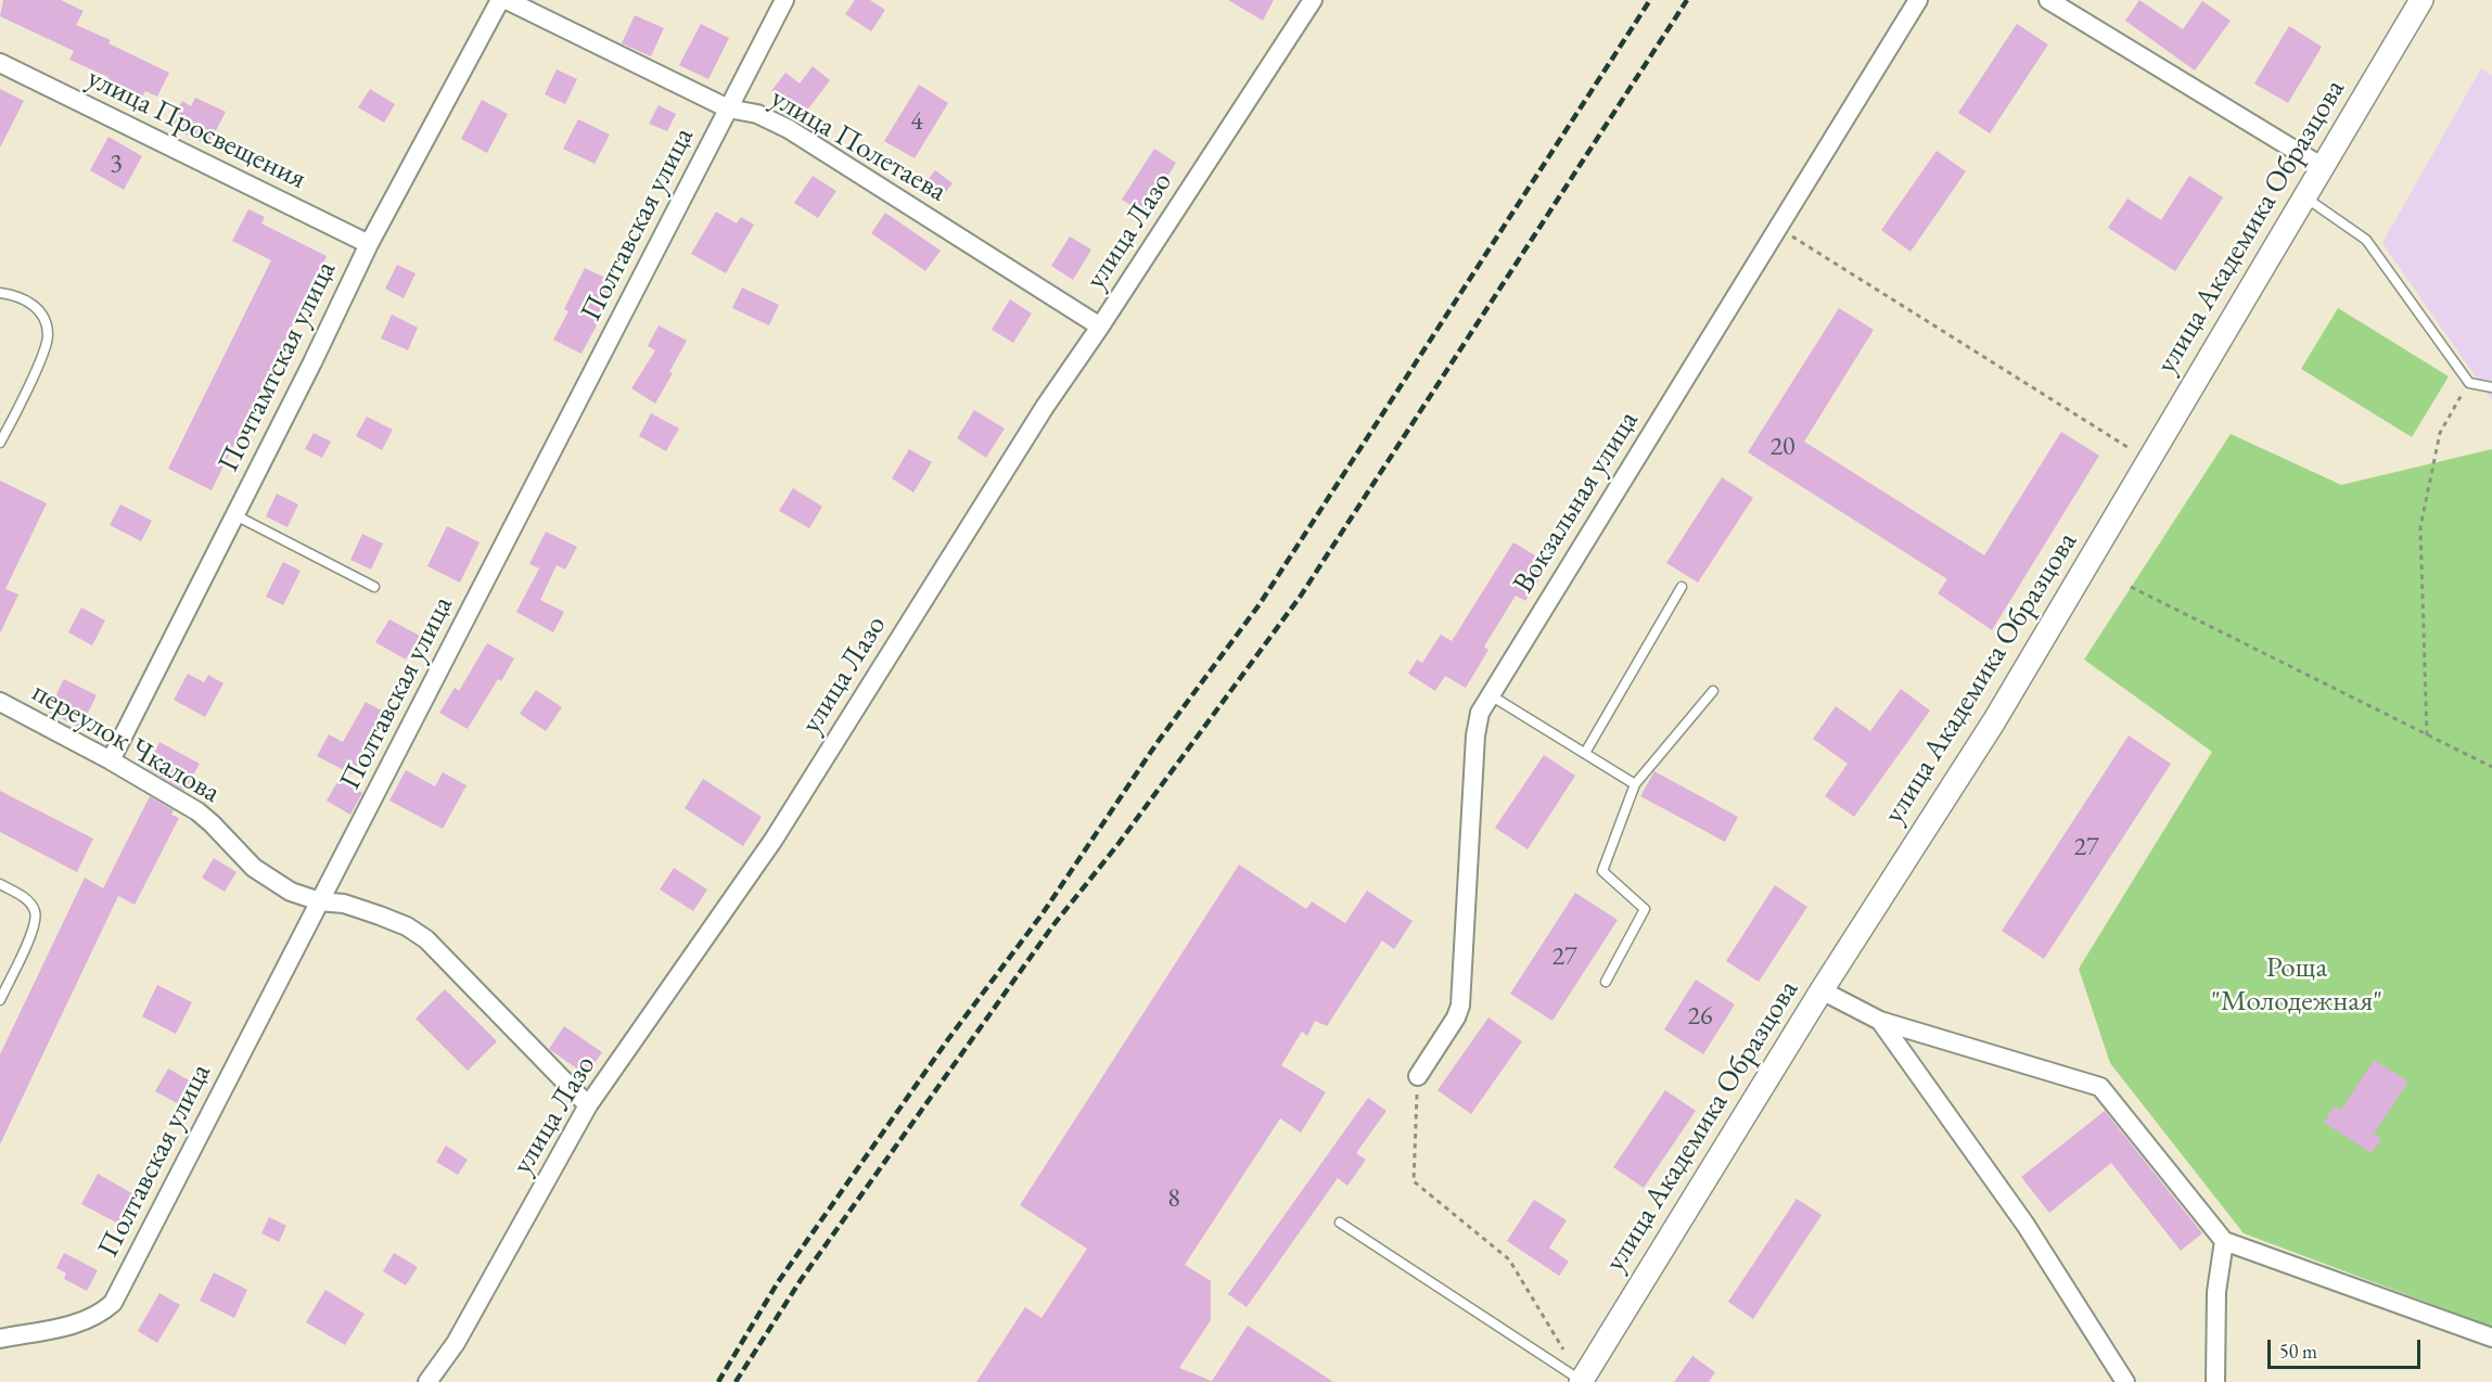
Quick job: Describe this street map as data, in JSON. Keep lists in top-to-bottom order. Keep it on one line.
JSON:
{"streets":{"street":["улица Просвещения","улица Полетаева","Полтавская улица","улица Академика Образцова","улица Лазо","Почтамтская улица","Вокзальная улица","переулок Чкалова"]},"crossings":[["улица Просвещения","Почтамтская улица"],["улица Полетаева","Полтавская улица"],["улица Полетаева","улица Лазо"],["Полтавская улица","переулок Чкалова"],["улица Лазо","переулок Чкалова"],["Почтамтская улица","переулок Чкалова"]],"parks":["Роща \"Молодежная\""],"house_numbers":["4","3","20","27","27","26","8"],"scale_bar":"50 m"}
